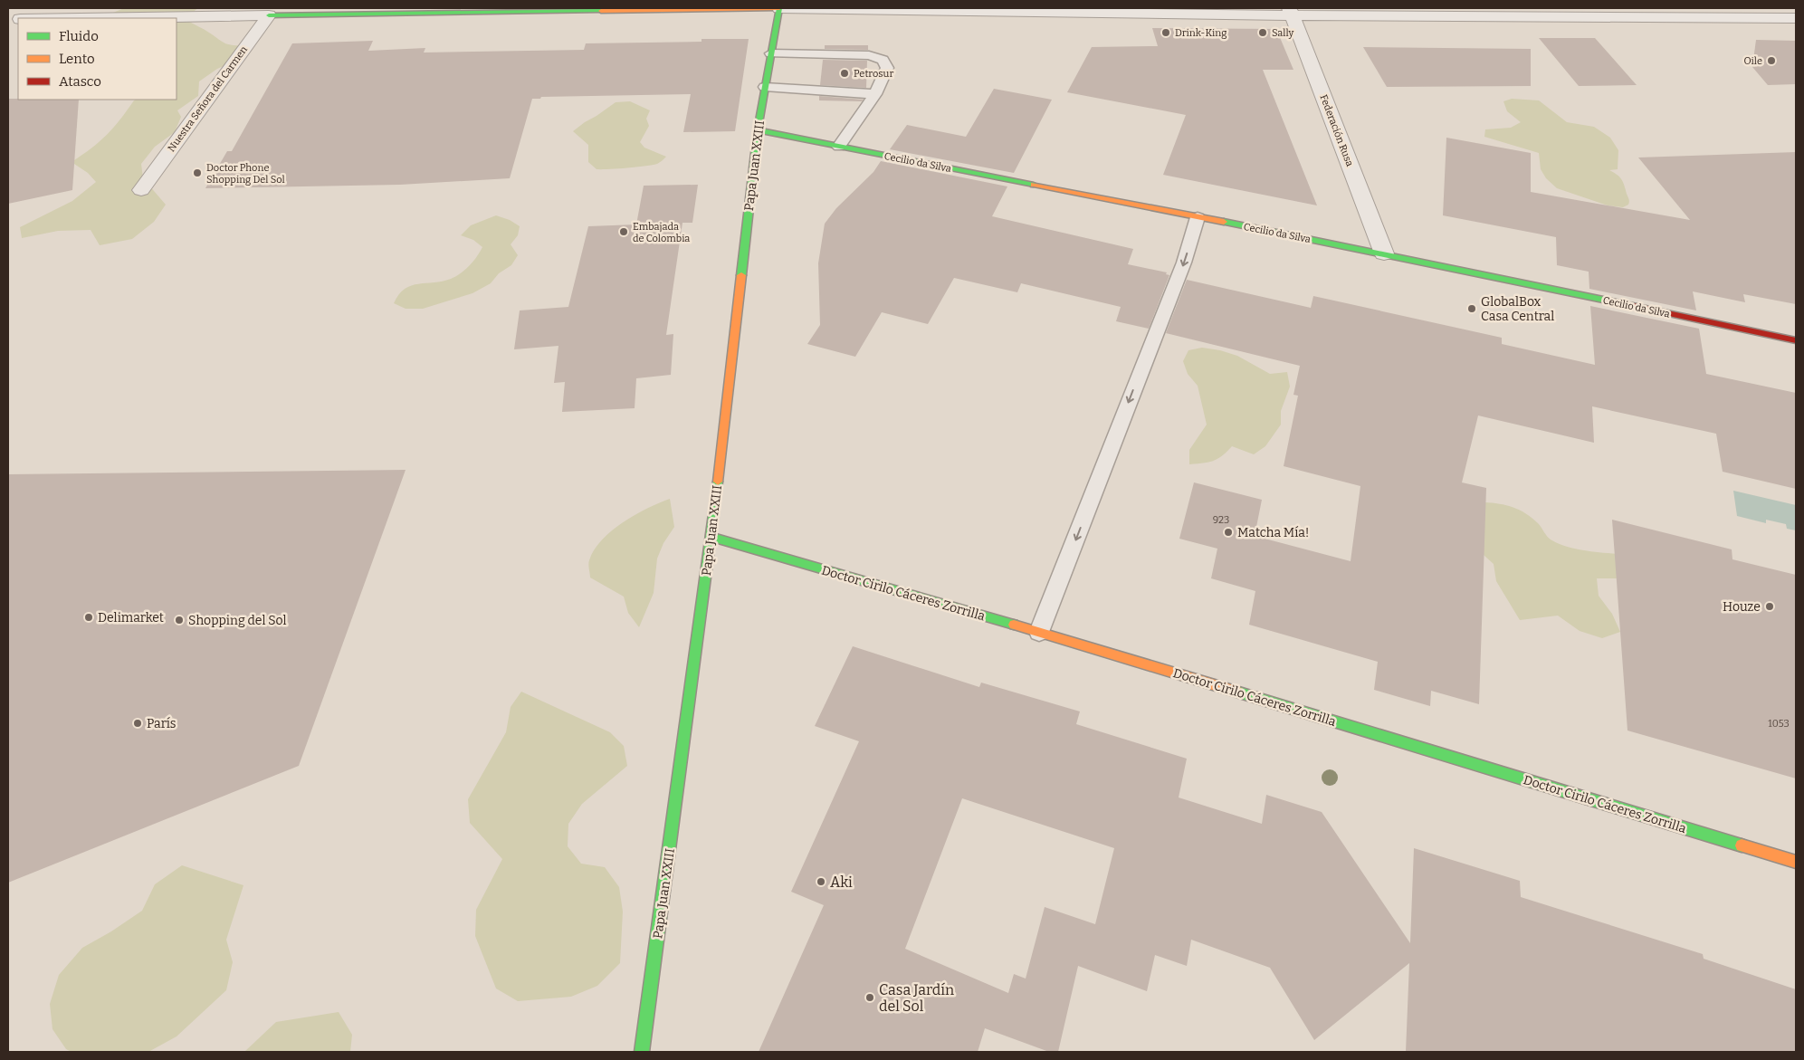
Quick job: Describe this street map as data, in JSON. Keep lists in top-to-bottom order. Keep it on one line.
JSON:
{"streets":{"street":["Nuestra Señora del Carmen","Federación Rusa","Cecilio da Silva","Papa Juan XXIII","Doctor Cirilo Cáceres Zorrilla"]},"crossings":[["Federación Rusa","Cecilio da Silva"],["Cecilio da Silva","Papa Juan XXIII"],["Papa Juan XXIII","Doctor Cirilo Cáceres Zorrilla"]],"places":["Drink-King","Sally","Oile","Petrosur","Doctor Phone Shopping Del Sol","Embajada de Colombia","GlobalBox Casa Central","Matcha Mía!","Houze","Delimarket","Shopping del Sol","París","Aki","Casa Jardín del Sol"],"house_numbers":["923","1053"],"legend":["Fluido","Lento","Atasco"]}
